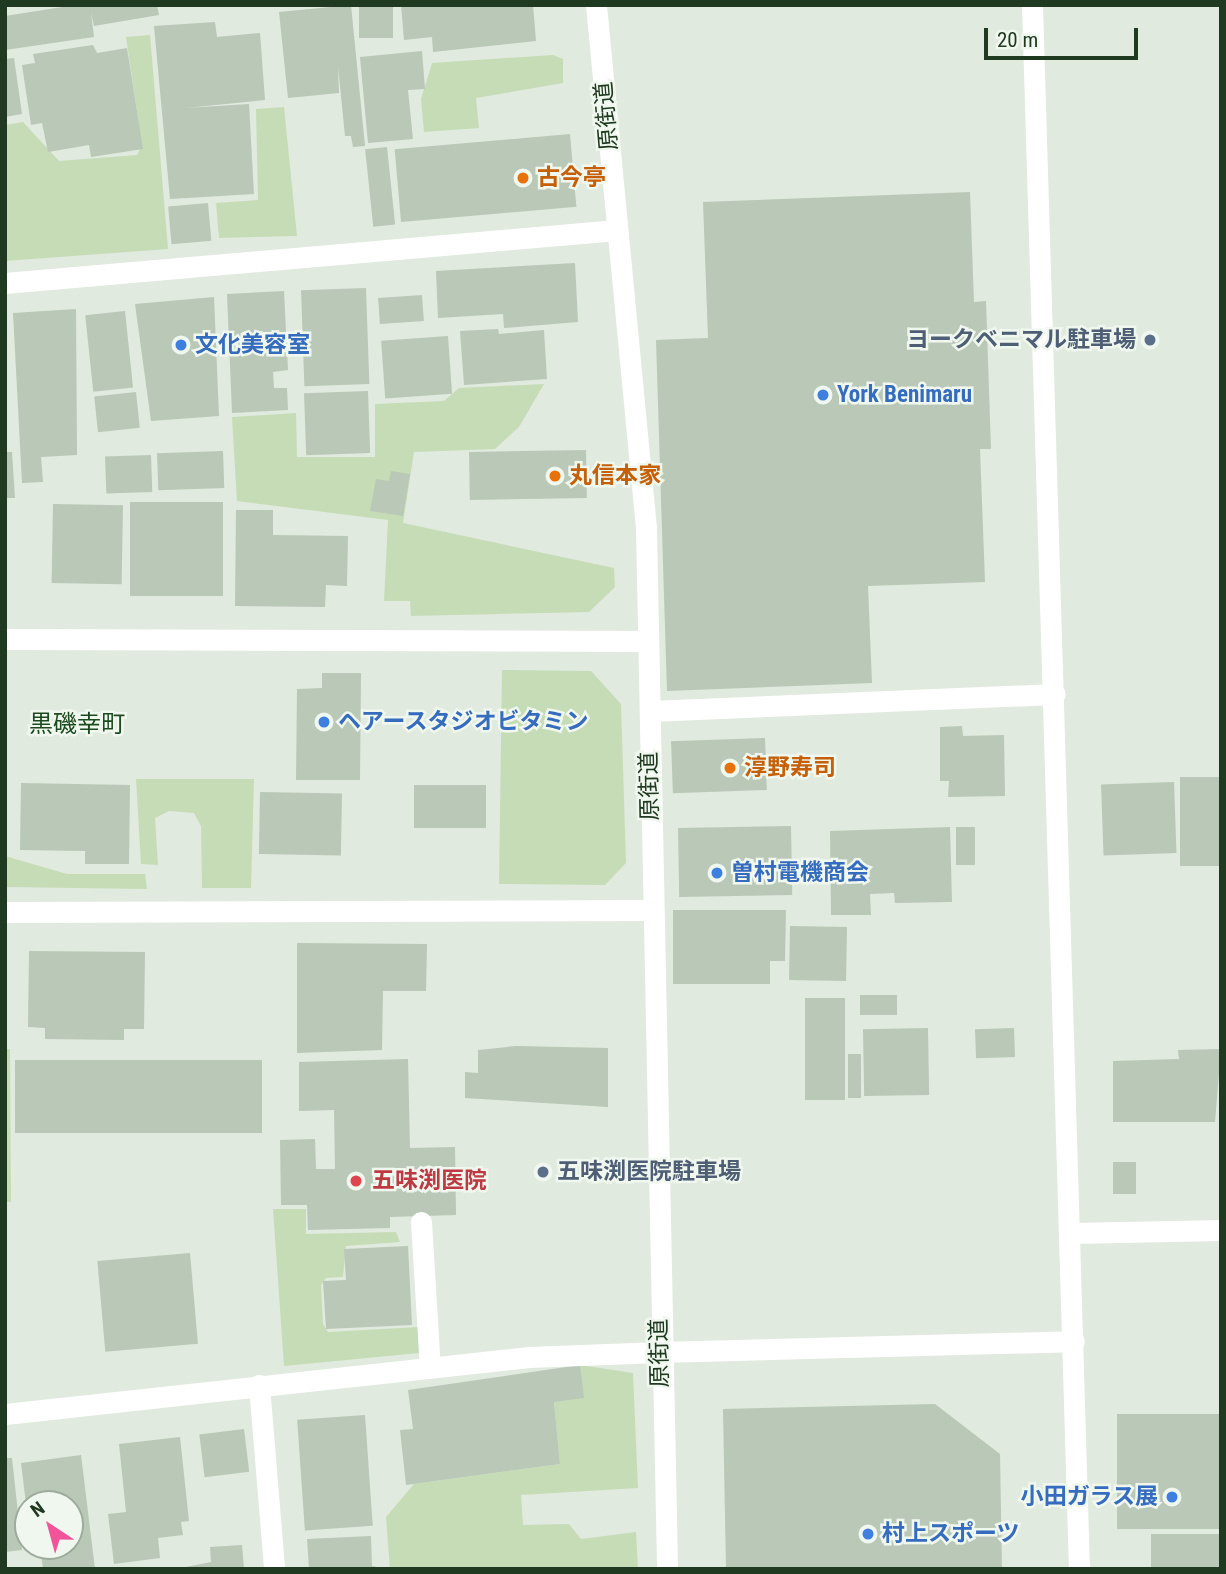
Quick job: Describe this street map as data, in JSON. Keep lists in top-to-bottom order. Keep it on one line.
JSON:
{"streets":{"street":["原街道"]},"districts":["黒磯幸町"],"places":["古今亭","ヨークベニマル駐車場","文化美容室","York Benimaru","丸信本家","ヘアースタジオビタミン","淳野寿司","曽村電機商会","五味渕医院駐車場","五味渕医院","小田ガラス展","村上スポーツ"],"scale_bar":"20 m","north":"top left"}
